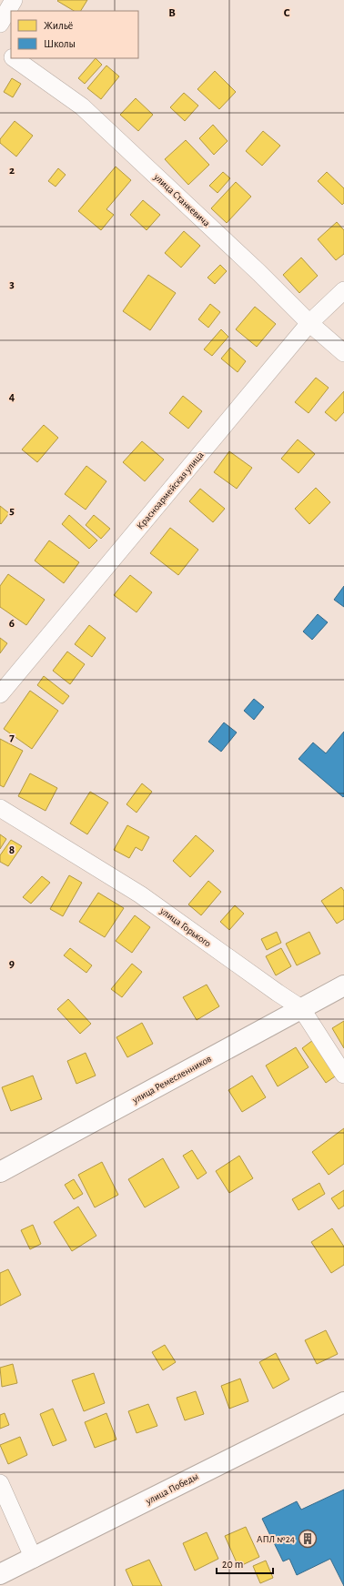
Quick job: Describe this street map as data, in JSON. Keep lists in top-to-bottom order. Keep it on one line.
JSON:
{"streets":{"street":["улица Станкевича","Красноармейская улица","улица Горького","улица Ремесленников","улица Победы"]},"crossings":[["улица Станкевича","Красноармейская улица"],["улица Горького","улица Ремесленников"]],"places":{"building":["АПЛ №24"]},"legend":["Жильё","Школы"],"scale_bar":"20 m","grid":{"columns":["B","C"],"rows":["2","3","4","5","6","7","8","9"]}}
